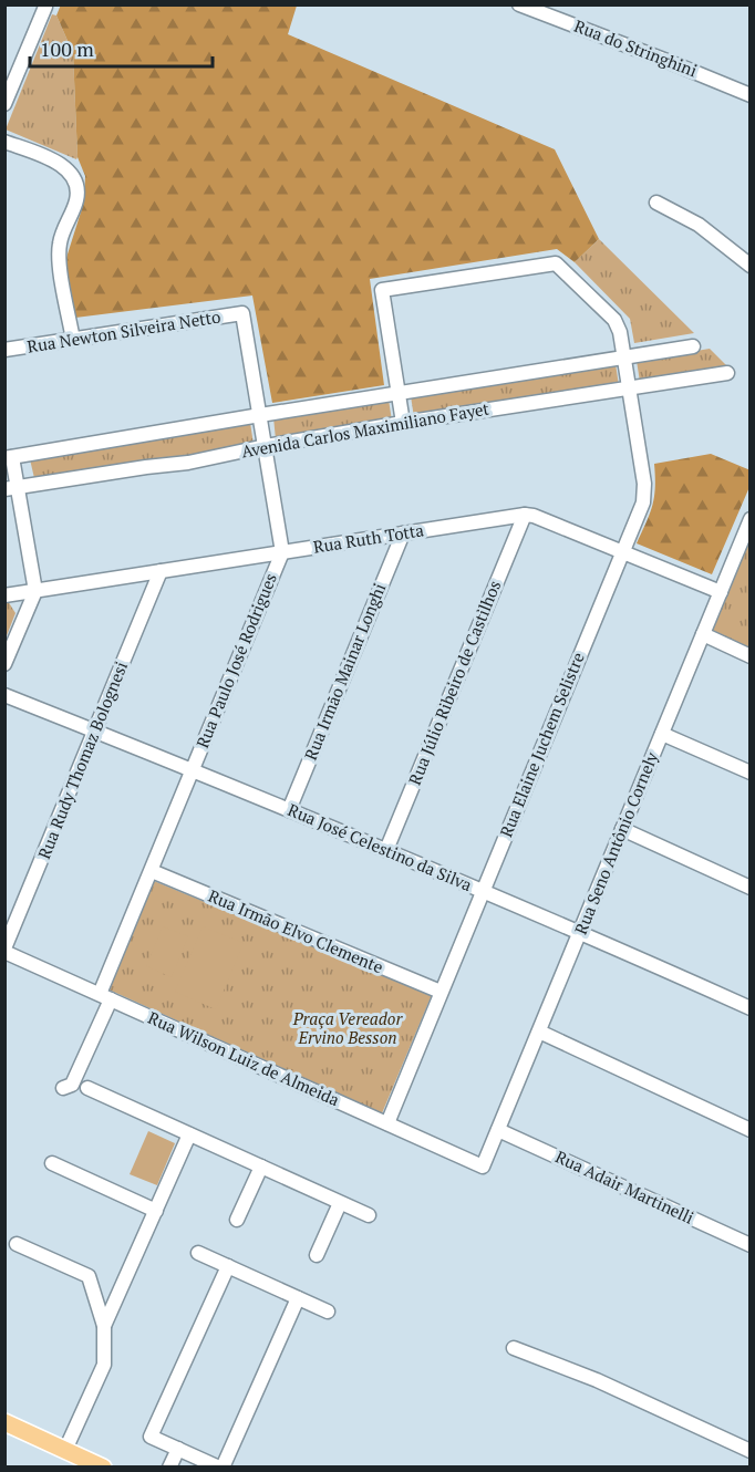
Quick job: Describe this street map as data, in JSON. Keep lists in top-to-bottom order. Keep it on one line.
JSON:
{"streets":{"street":["Rua do Stringhini","Rua Newton Silveira Netto","Avenida Carlos Maximiliano Fayet","Rua Ruth Totta","Rua Paulo José Rodrigues","Rua Irmão Mainar Longhi","Rua Júlio Ribeiro de Castilhos","Rua Elaine Juchem Selistre","Rua Rudy Thomaz Bolognesi","Rua Seno Antônio Cornely","Rua José Celestino da Silva","Rua Irmão Elvo Clemente","Rua Wilson Luiz de Almeida","Rua Adair Martinelli"]},"crossings":[["Rua Newton Silveira Netto","Rua Paulo José Rodrigues"],["Avenida Carlos Maximiliano Fayet","Rua Paulo José Rodrigues"],["Avenida Carlos Maximiliano Fayet","Rua Elaine Juchem Selistre"],["Rua Ruth Totta","Rua Paulo José Rodrigues"],["Rua Ruth Totta","Rua Irmão Mainar Longhi"],["Rua Ruth Totta","Rua Júlio Ribeiro de Castilhos"],["Rua Ruth Totta","Rua Elaine Juchem Selistre"],["Rua Ruth Totta","Rua Rudy Thomaz Bolognesi"],["Rua Ruth Totta","Rua Seno Antônio Cornely"],["Rua Paulo José Rodrigues","Rua José Celestino da Silva"],["Rua Paulo José Rodrigues","Rua Irmão Elvo Clemente"],["Rua Paulo José Rodrigues","Rua Wilson Luiz de Almeida"],["Rua Irmão Mainar Longhi","Rua José Celestino da Silva"],["Rua Júlio Ribeiro de Castilhos","Rua José Celestino da Silva"],["Rua Elaine Juchem Selistre","Rua José Celestino da Silva"],["Rua Elaine Juchem Selistre","Rua Irmão Elvo Clemente"],["Rua Elaine Juchem Selistre","Rua Wilson Luiz de Almeida"],["Rua Rudy Thomaz Bolognesi","Rua José Celestino da Silva"],["Rua Rudy Thomaz Bolognesi","Rua Wilson Luiz de Almeida"],["Rua Seno Antônio Cornely","Rua José Celestino da Silva"],["Rua Seno Antônio Cornely","Rua Wilson Luiz de Almeida"],["Rua Seno Antônio Cornely","Rua Adair Martinelli"]],"parks":["Praça Vereador Ervino Besson"],"scale_bar":"100 m"}
